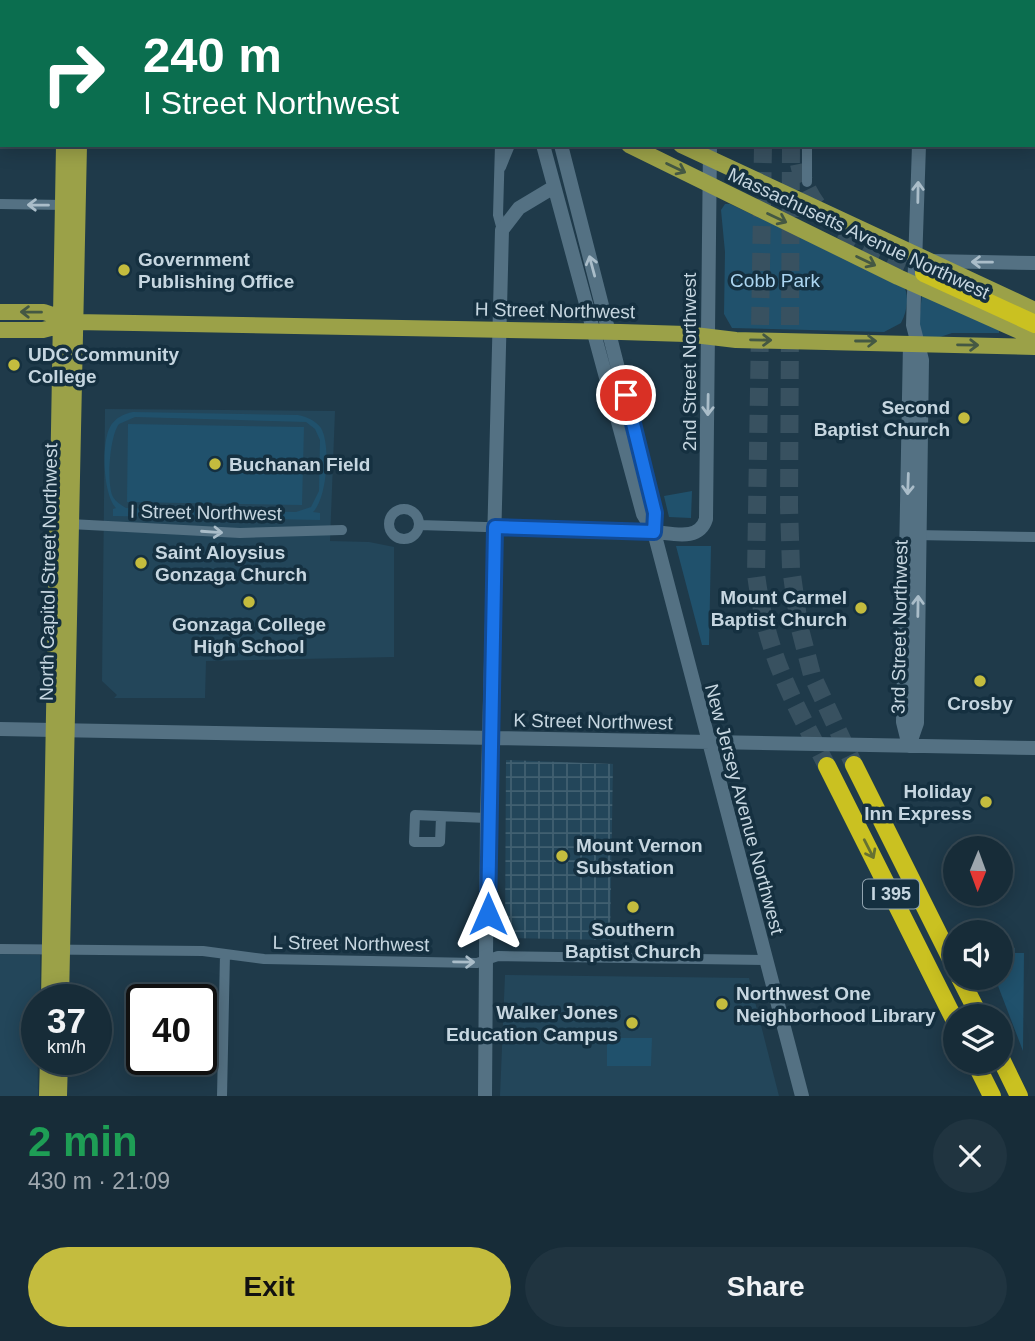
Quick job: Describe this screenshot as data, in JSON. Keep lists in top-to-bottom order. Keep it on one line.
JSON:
{"streets":{"highway":["I 395"],"main road":["Massachusetts Avenue Northwest","H Street Northwest","2nd Street Northwest","North Capitol Street Northwest","3rd Street Northwest","K Street Northwest","New Jersey Avenue Northwest"],"street":["I Street Northwest","L Street Northwest"]},"crossings":[["Massachusetts Avenue Northwest","2nd Street Northwest"],["Massachusetts Avenue Northwest","3rd Street Northwest"],["H Street Northwest","2nd Street Northwest"],["H Street Northwest","North Capitol Street Northwest"],["H Street Northwest","3rd Street Northwest"],["H Street Northwest","New Jersey Avenue Northwest"],["2nd Street Northwest","New Jersey Avenue Northwest"],["I Street Northwest","North Capitol Street Northwest"],["North Capitol Street Northwest","K Street Northwest"],["3rd Street Northwest","K Street Northwest"],["K Street Northwest","New Jersey Avenue Northwest"],["New Jersey Avenue Northwest","L Street Northwest"]],"one_way":["2nd Street Northwest","I Street Northwest"],"parks":["Cobb Park"],"places":["Government Publishing Office","UDC Community College","Second Baptist Church","Buchanan Field","Saint Aloysius Gonzaga Church","Gonzaga College High School","Mount Carmel Baptist Church","Crosby","Holiday Inn Express","Mount Vernon Substation","Southern Baptist Church","Northwest One Neighborhood Library","Walker Jones Education Campus"],"north":"bottom","page":{"turn":["240 m","I Street Northwest"],"speed":"37 km/h","limit":"40","heading":["2 min","430 m · 21:09"],"buttons":["Exit","Share"]}}
